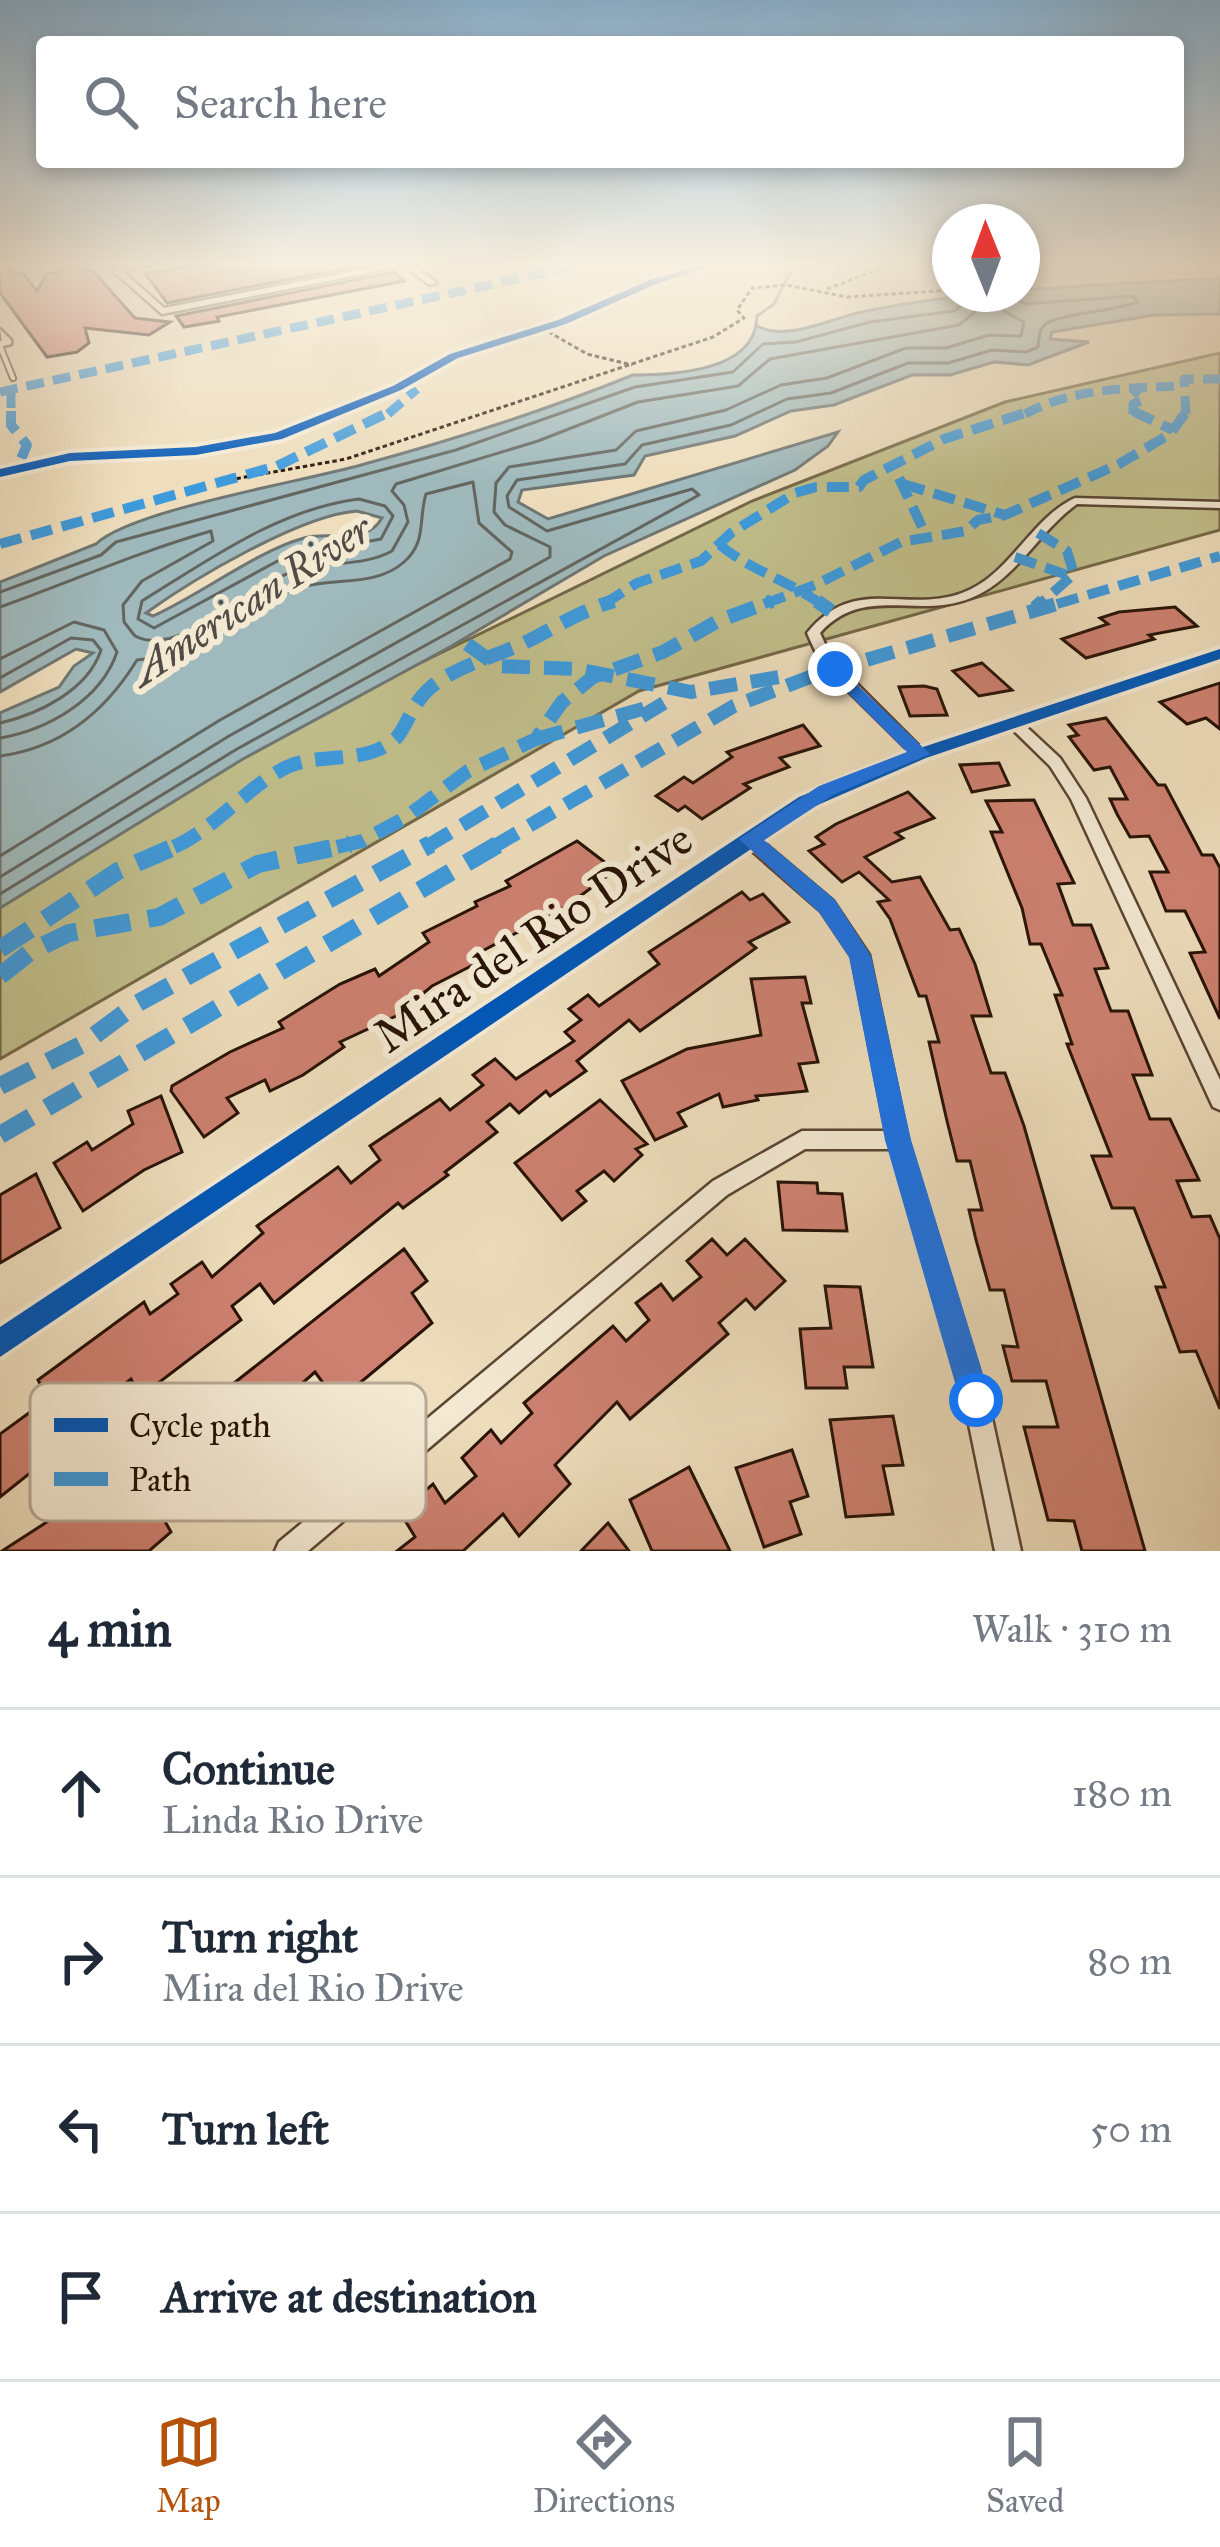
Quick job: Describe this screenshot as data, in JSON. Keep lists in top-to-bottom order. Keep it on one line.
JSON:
{"streets":{"street":["Mira del Rio Drive"]},"water":["American River"],"legend":["Cycle path","Path"],"north":"top","page":{"search":"Search here","heading":["4 min","Walk · 310 m"],"list":[["Continue","Linda Rio Drive","180 m"],["Turn right","Mira del Rio Drive","80 m"],["Turn left","50 m"],"Arrive at destination"],"nav":["Map","Directions","Saved"]}}
